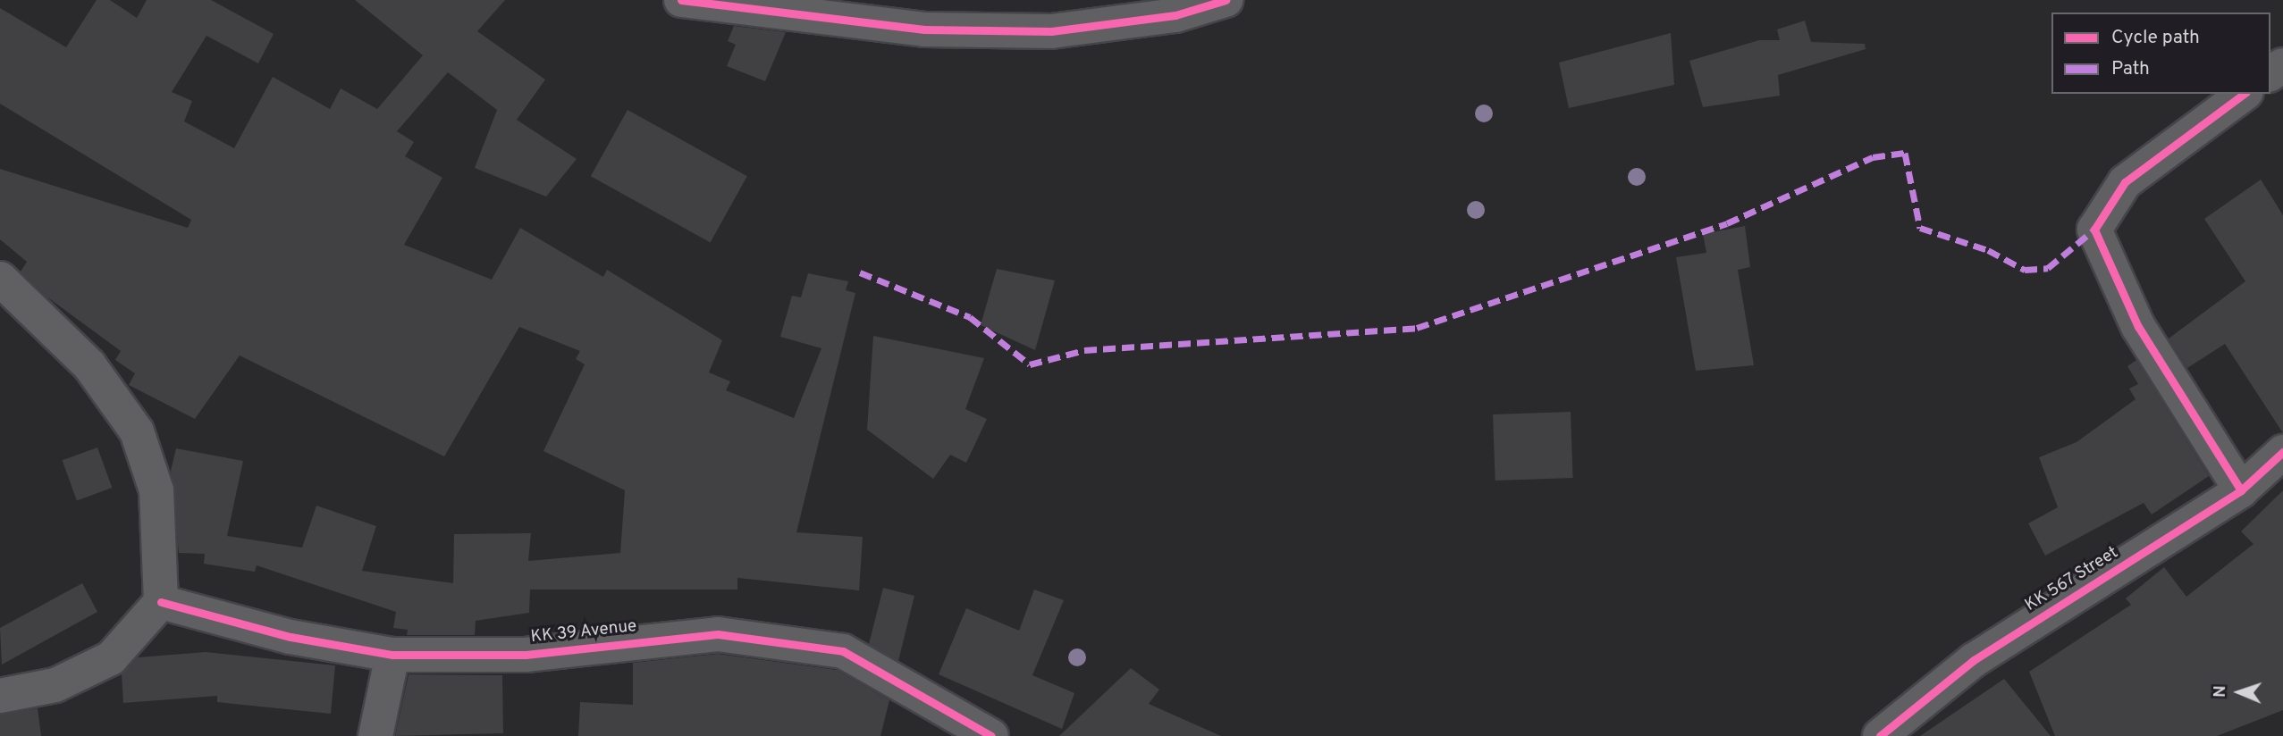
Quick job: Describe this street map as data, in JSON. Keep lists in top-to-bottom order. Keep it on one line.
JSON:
{"streets":{"street":["KK 567 Street","KK 39 Avenue"]},"legend":["Cycle path","Path"],"north":"left"}
